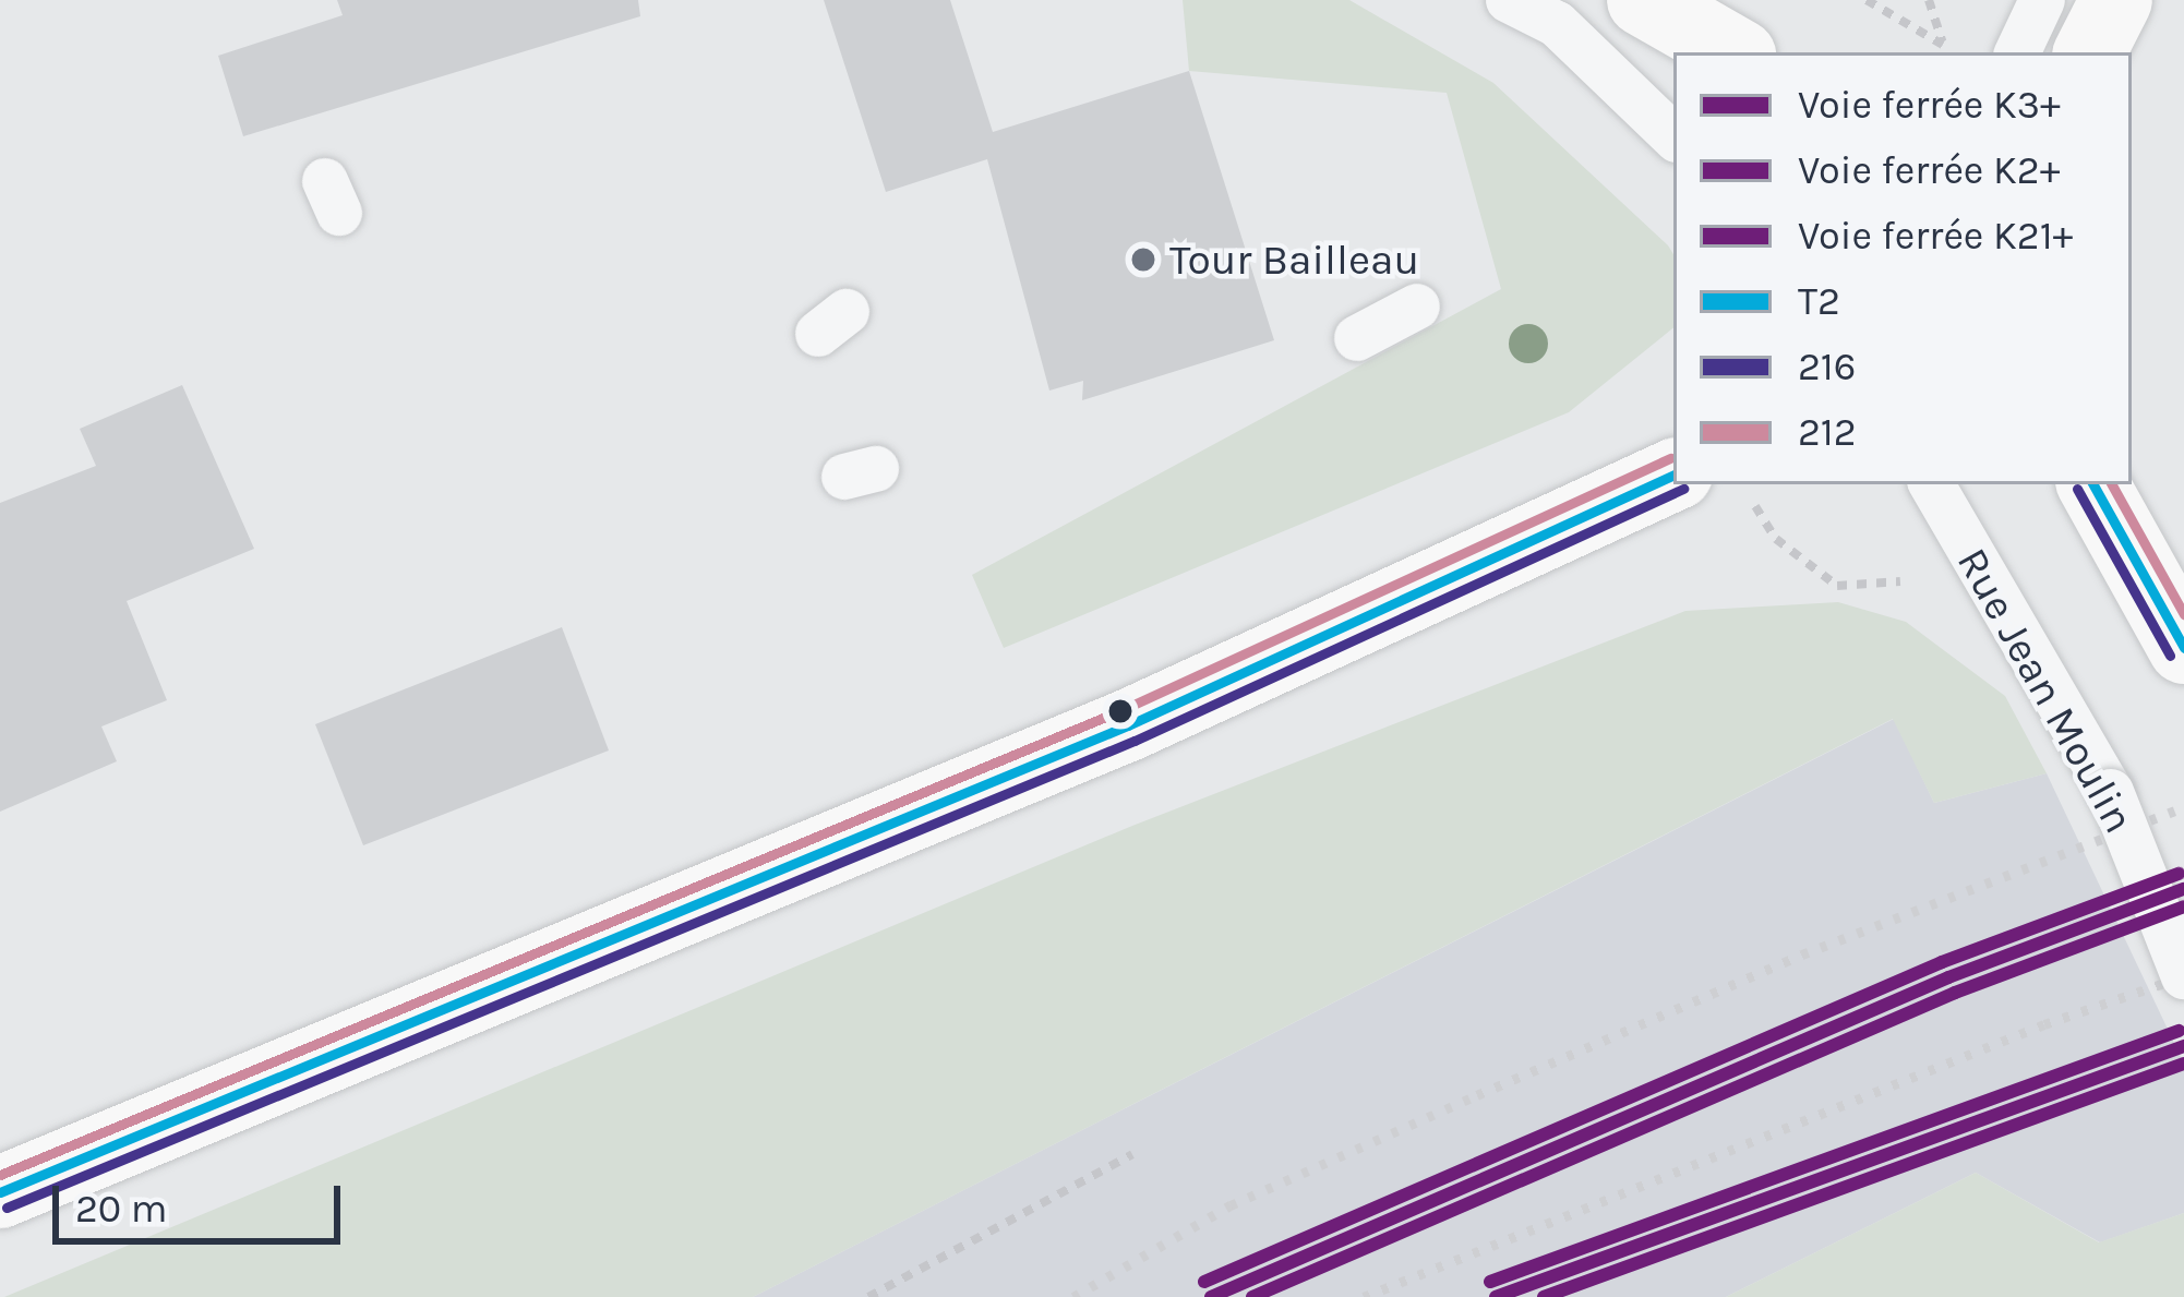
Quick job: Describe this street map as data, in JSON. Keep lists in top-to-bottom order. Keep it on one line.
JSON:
{"streets":{"lane":["Rue Jean Moulin"]},"places":["Tour Bailleau"],"lines":["transit line 212","transit line T2","transit line 216","rail line K21+","rail line K3+","rail line K2+"],"legend":["Voie ferrée K3+","Voie ferrée K2+","Voie ferrée K21+","T2","216","212"],"scale_bar":"20 m"}
